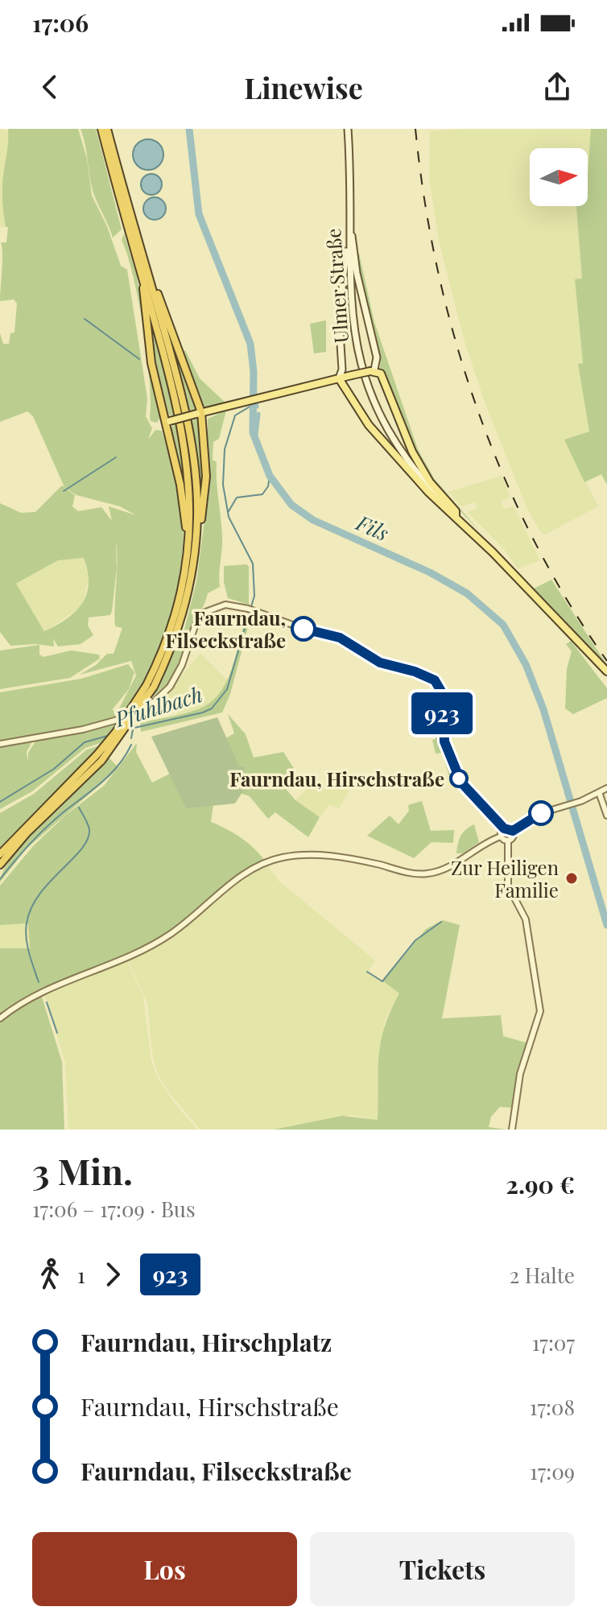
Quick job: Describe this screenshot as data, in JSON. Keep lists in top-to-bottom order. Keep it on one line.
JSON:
{"streets":{"main road":["Ulmer Straße"]},"water":["Fils","Pfuhlbach"],"places":["Faurndau, Filseckstraße","Faurndau, Hirschstraße","Zur Heiligen Familie"],"lines":["bus line 923"],"north":"right","page":{"status":"17:06","header":"Linewise","on_map":"923","heading":["3 Min.","17:06 – 17:09 · Bus","2.90 €"],"legs":["1","923","2 Halte"],"list":[{"name":"Faurndau, Hirschplatz","value":"17:07"},{"name":"Faurndau, Hirschstraße","value":"17:08"},{"name":"Faurndau, Filseckstraße","value":"17:09"}],"buttons":["Los","Tickets"]}}
